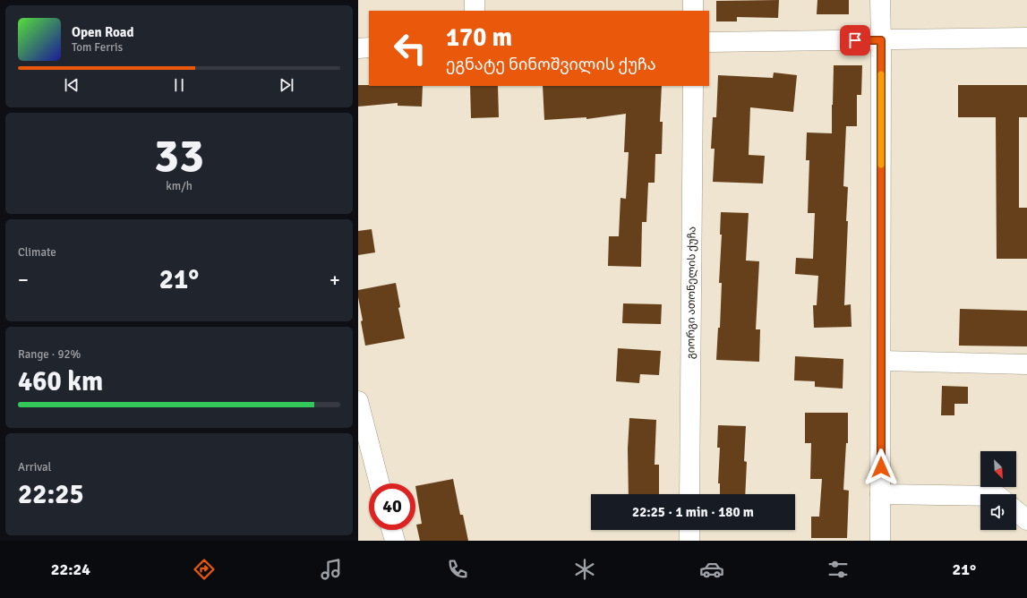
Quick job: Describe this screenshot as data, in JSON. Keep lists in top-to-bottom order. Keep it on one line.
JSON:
{"streets":{"street":["გიორგი ათონელის ქუჩა"]},"north":"bottom right","page":{"turn":["170 m","ეგნატე ნინოშვილის ქუჩა"],"song":["Open Road","Tom Ferris"],"tile":[["33","km/h"],"Climate",["Range · 92%","460 km"],["Arrival","22:25"]],"heat":["−","21°","+"],"limit":"40","trip":"22:25 · 1 min · 180 m","tabs":["22:24","21°"]}}
